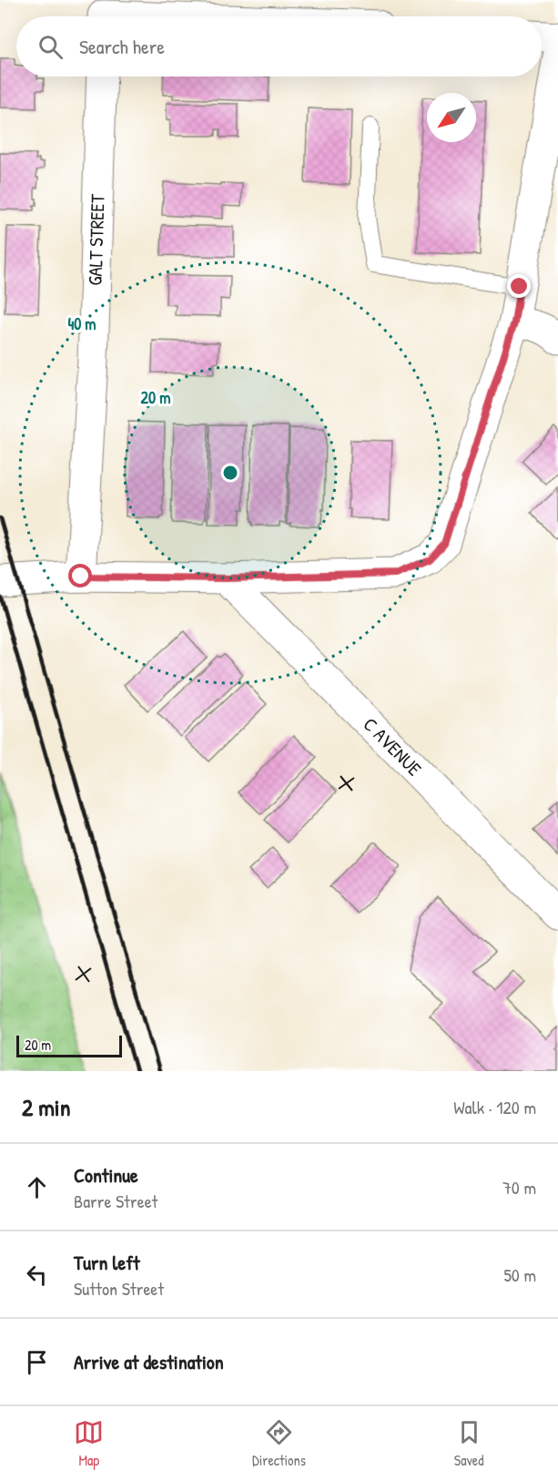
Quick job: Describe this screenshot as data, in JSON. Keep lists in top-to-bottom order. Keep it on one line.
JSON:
{"streets":{"street":["GALT STREET","C AVENUE"]},"scale_bar":"20 m","north":"bottom left","page":{"search":"Search here","scale":"20 m","heading":["2 min","Walk · 120 m"],"list":[["Continue","Barre Street","70 m"],["Turn left","Sutton Street","50 m"],"Arrive at destination"],"nav":["Map","Directions","Saved"]},"rings":["40 m","20 m"]}
